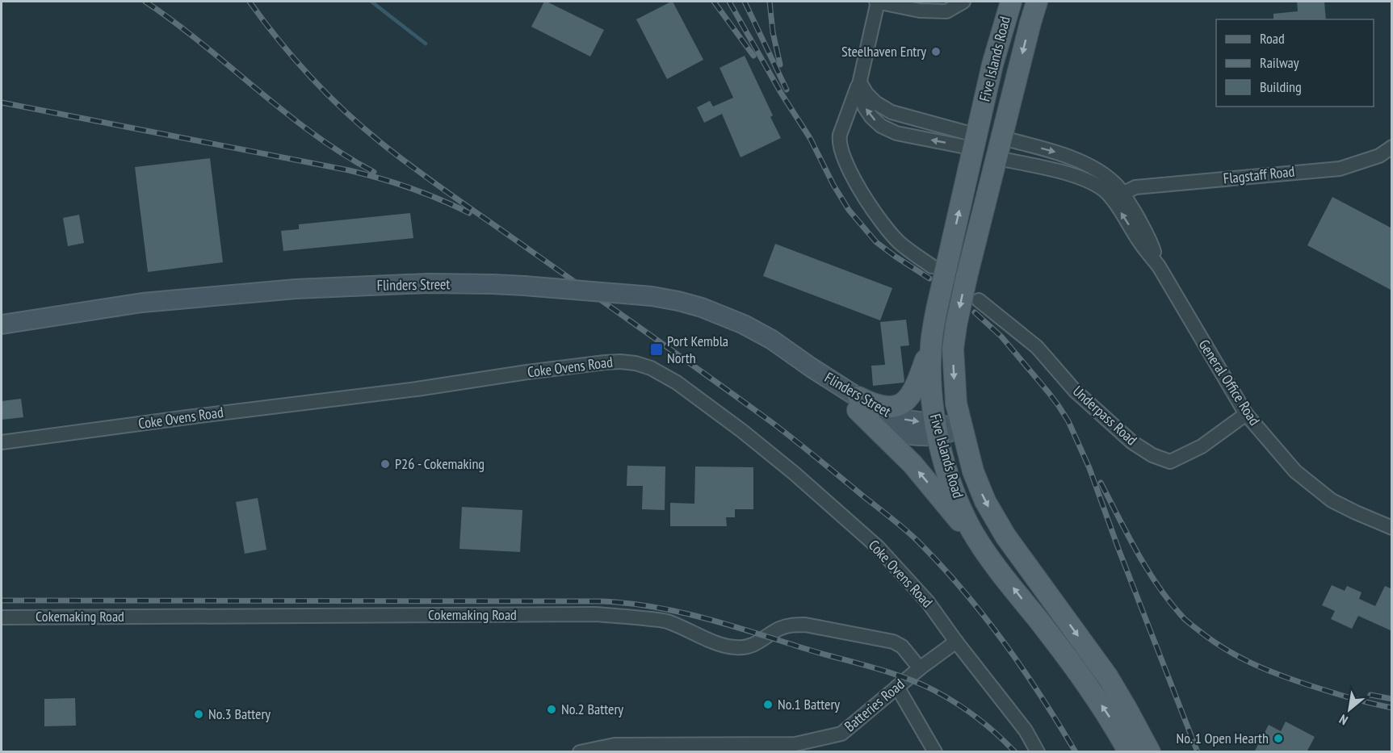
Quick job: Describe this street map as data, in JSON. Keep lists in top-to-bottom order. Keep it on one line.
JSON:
{"streets":{"main road":["Five Islands Road"],"street":["Flagstaff Road","Flinders Street","Coke Ovens Road","General Office Road","Underpass Road","Cokemaking Road","Batteries Road"]},"crossings":[["Five Islands Road","Flinders Street"],["Flagstaff Road","General Office Road"],["Coke Ovens Road","Batteries Road"],["General Office Road","Underpass Road"],["Cokemaking Road","Batteries Road"]],"places":{"other":["Steelhaven Entry","P26 - Cokemaking","No.1 Battery","No.2 Battery","No.3 Battery","No. 1 Open Hearth"],"transit":["Port Kembla North"]},"legend":["Road","Railway","Building"],"north":"bottom left"}
